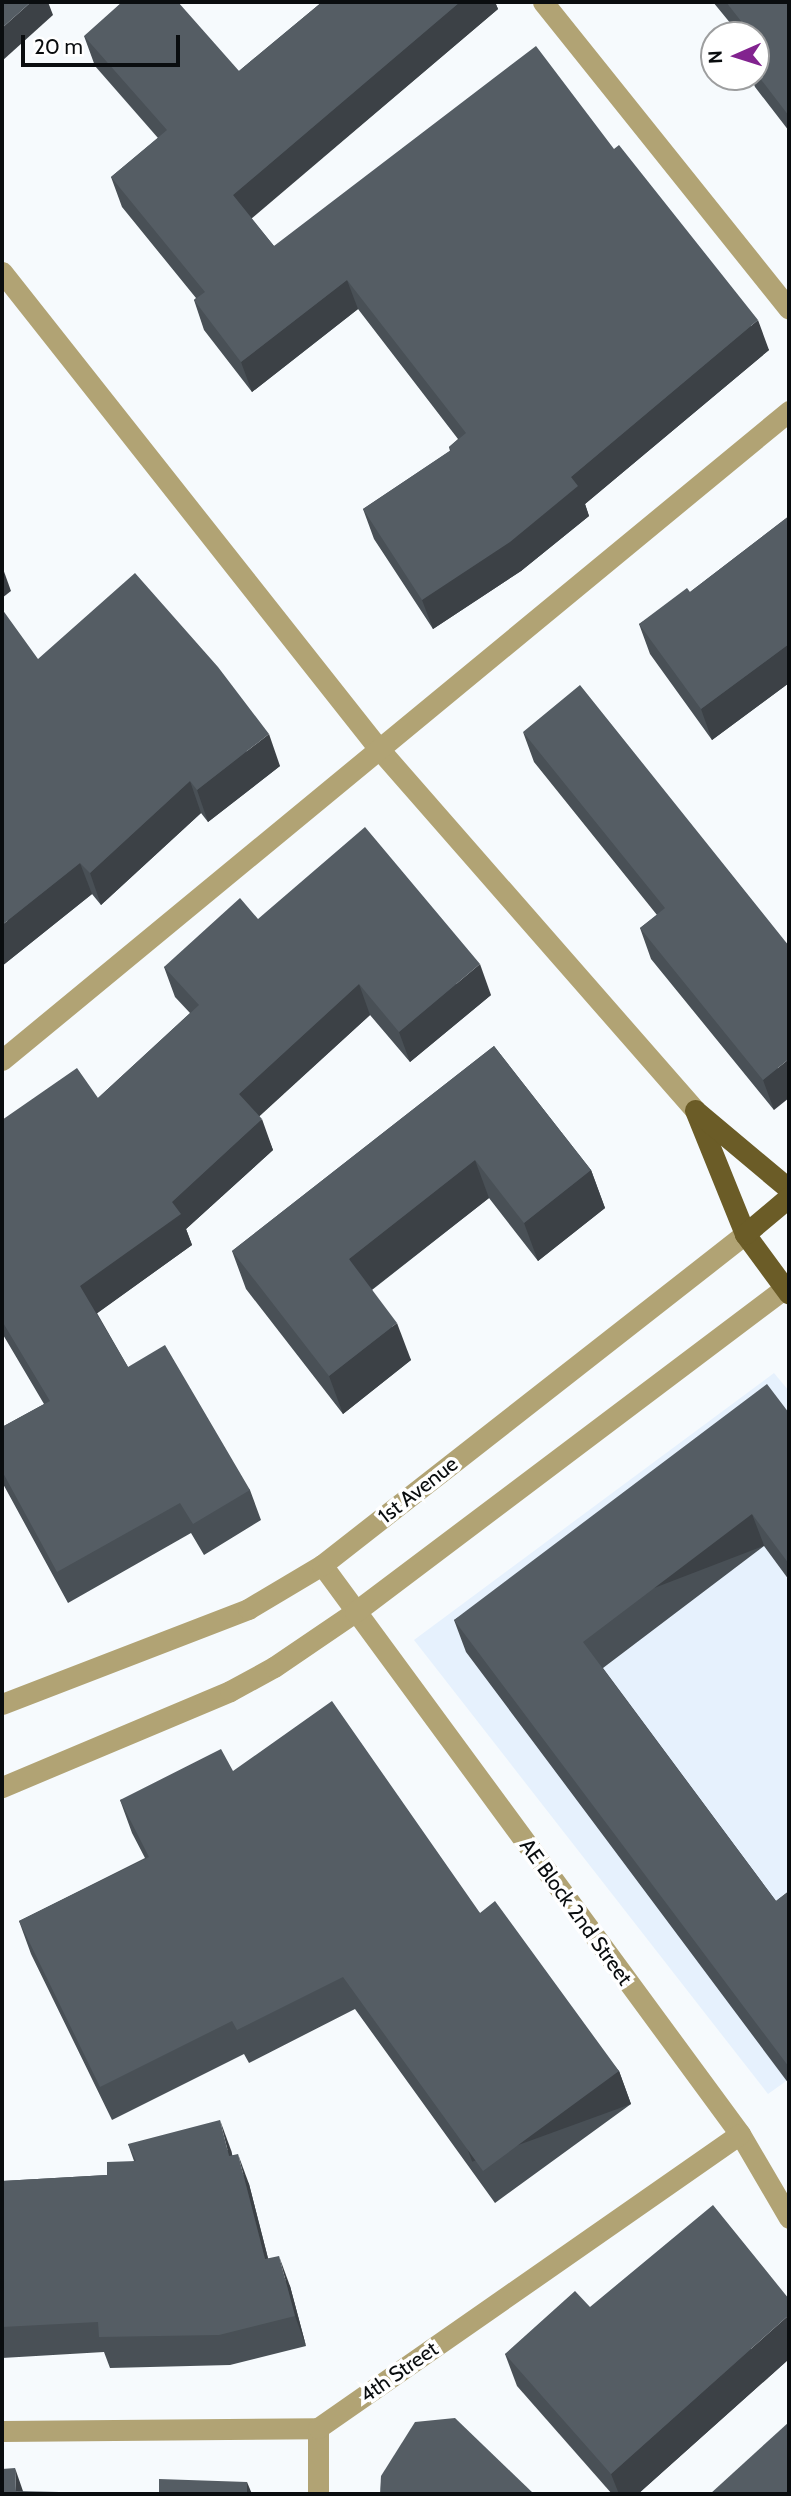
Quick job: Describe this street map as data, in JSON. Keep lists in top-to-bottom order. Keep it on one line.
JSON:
{"streets":{"main road":["1st Avenue"],"street":["AE Block 2nd Street","4th Street"]},"crossings":[["1st Avenue","AE Block 2nd Street"],["AE Block 2nd Street","4th Street"]],"scale_bar":"20 m","north":"left"}
